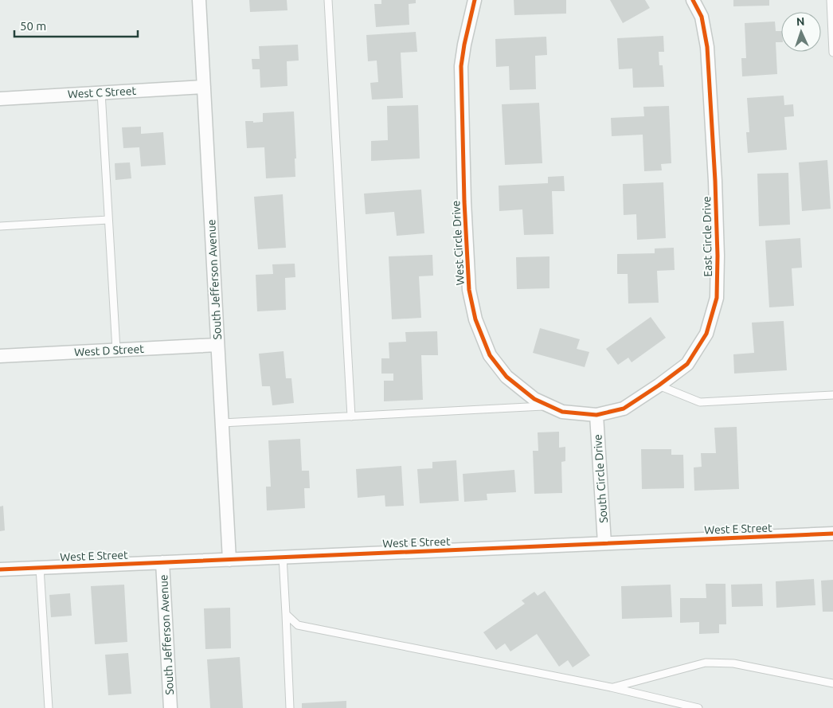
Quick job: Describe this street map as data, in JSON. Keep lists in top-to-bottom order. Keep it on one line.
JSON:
{"streets":{"street":["West C Street","East Circle Drive","West Circle Drive","South Jefferson Avenue","West D Street","South Circle Drive","West E Street"]},"crossings":[["West C Street","South Jefferson Avenue"],["East Circle Drive","West Circle Drive"],["East Circle Drive","South Circle Drive"],["West Circle Drive","South Circle Drive"],["South Jefferson Avenue","West D Street"],["South Jefferson Avenue","West E Street"],["South Circle Drive","West E Street"]],"scale_bar":"50 m","north":"top"}
